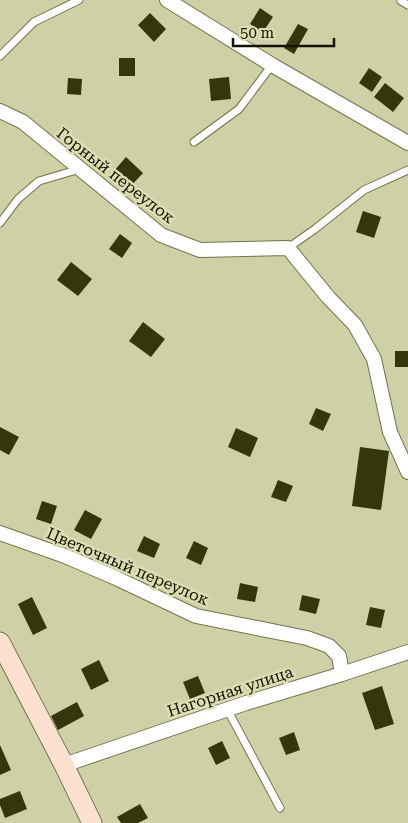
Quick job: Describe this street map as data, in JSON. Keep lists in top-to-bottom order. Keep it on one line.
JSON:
{"streets":{"street":["Горный переулок","Цветочный переулок","Нагорная улица"]},"crossings":[["Цветочный переулок","Нагорная улица"]],"scale_bar":"50 m"}
